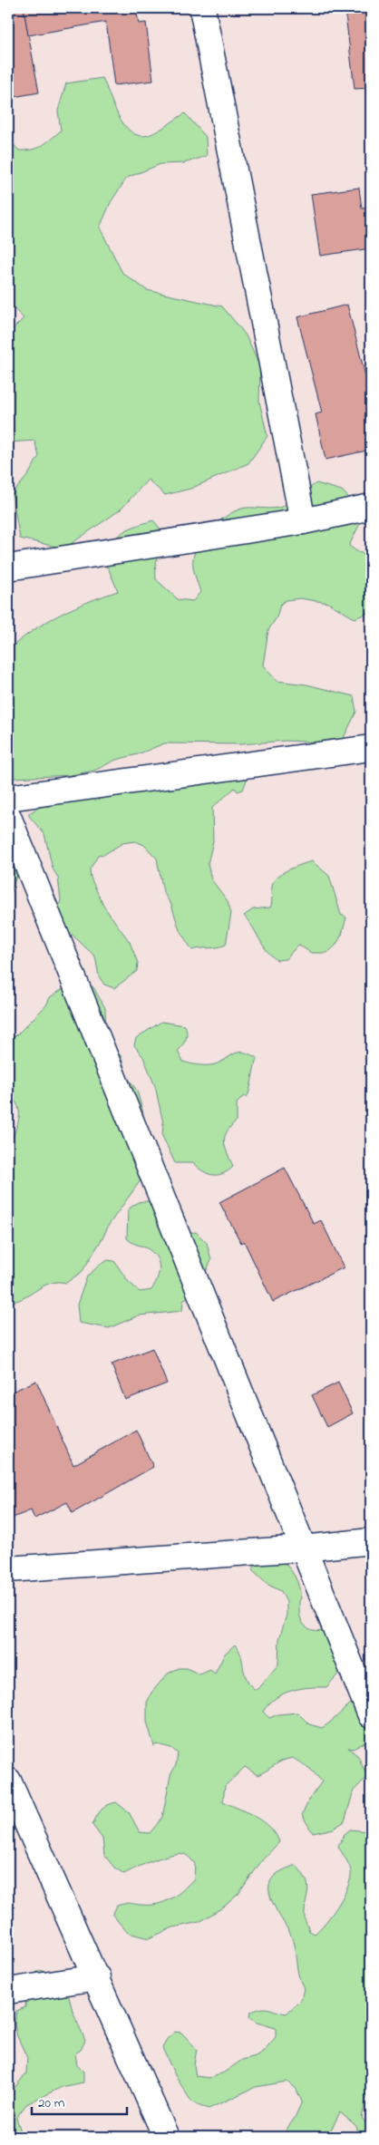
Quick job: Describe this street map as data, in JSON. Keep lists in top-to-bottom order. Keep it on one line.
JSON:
{"scale_bar":"20 m"}
